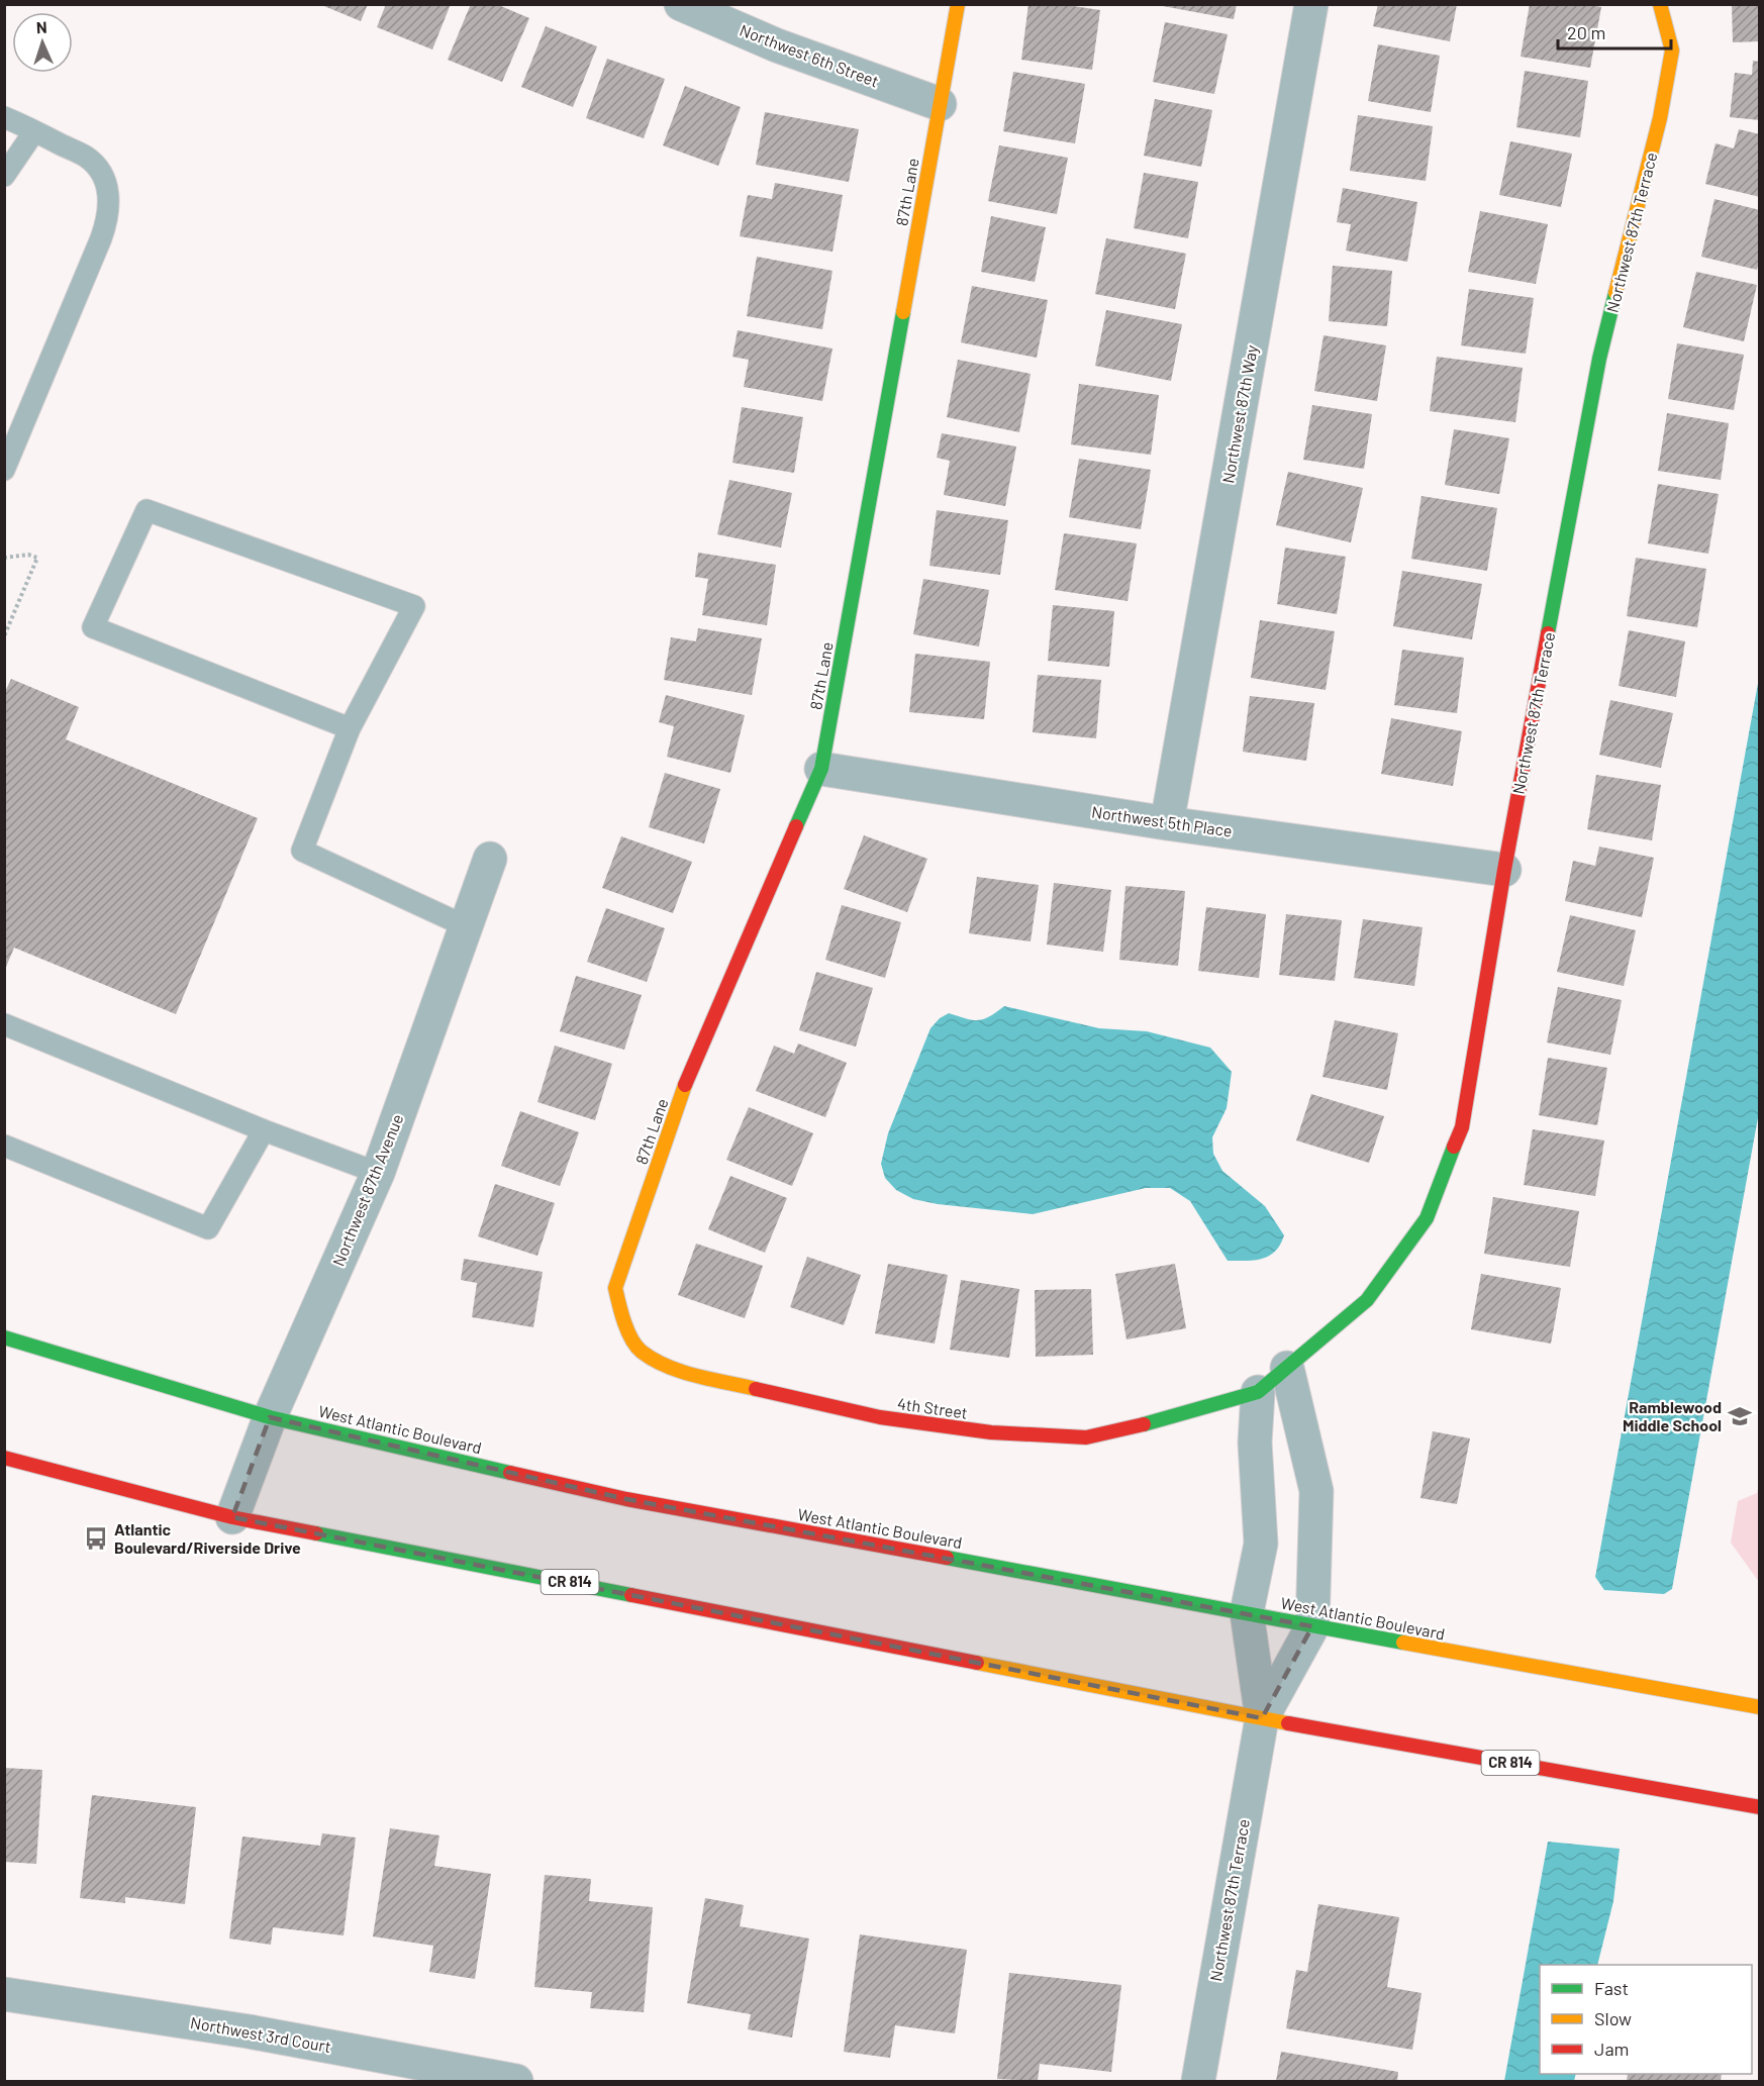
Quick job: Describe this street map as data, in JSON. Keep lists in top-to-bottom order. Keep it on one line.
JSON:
{"streets":{"main road":["87th Lane","Northwest 87th Terrace","4th Street","West Atlantic Boulevard","CR 814"],"street":["Northwest 6th Street","Northwest 87th Way","Northwest 5th Place","Northwest 87th Avenue","Northwest 3rd Court"]},"crossings":[["Northwest 6th Street","87th Lane"],["87th Lane","Northwest 5th Place"],["87th Lane","4th Street"],["Northwest 87th Terrace","Northwest 5th Place"],["Northwest 87th Terrace","4th Street"],["Northwest 87th Terrace","West Atlantic Boulevard"],["Northwest 87th Terrace","CR 814"],["Northwest 87th Way","Northwest 5th Place"],["Northwest 87th Avenue","West Atlantic Boulevard"],["Northwest 87th Avenue","CR 814"]],"places":{"school or university":["Ramblewood Middle School"],"bus stop":["Atlantic Boulevard/Riverside Drive"]},"legend":["Fast","Slow","Jam"],"scale_bar":"20 m","north":"top"}
